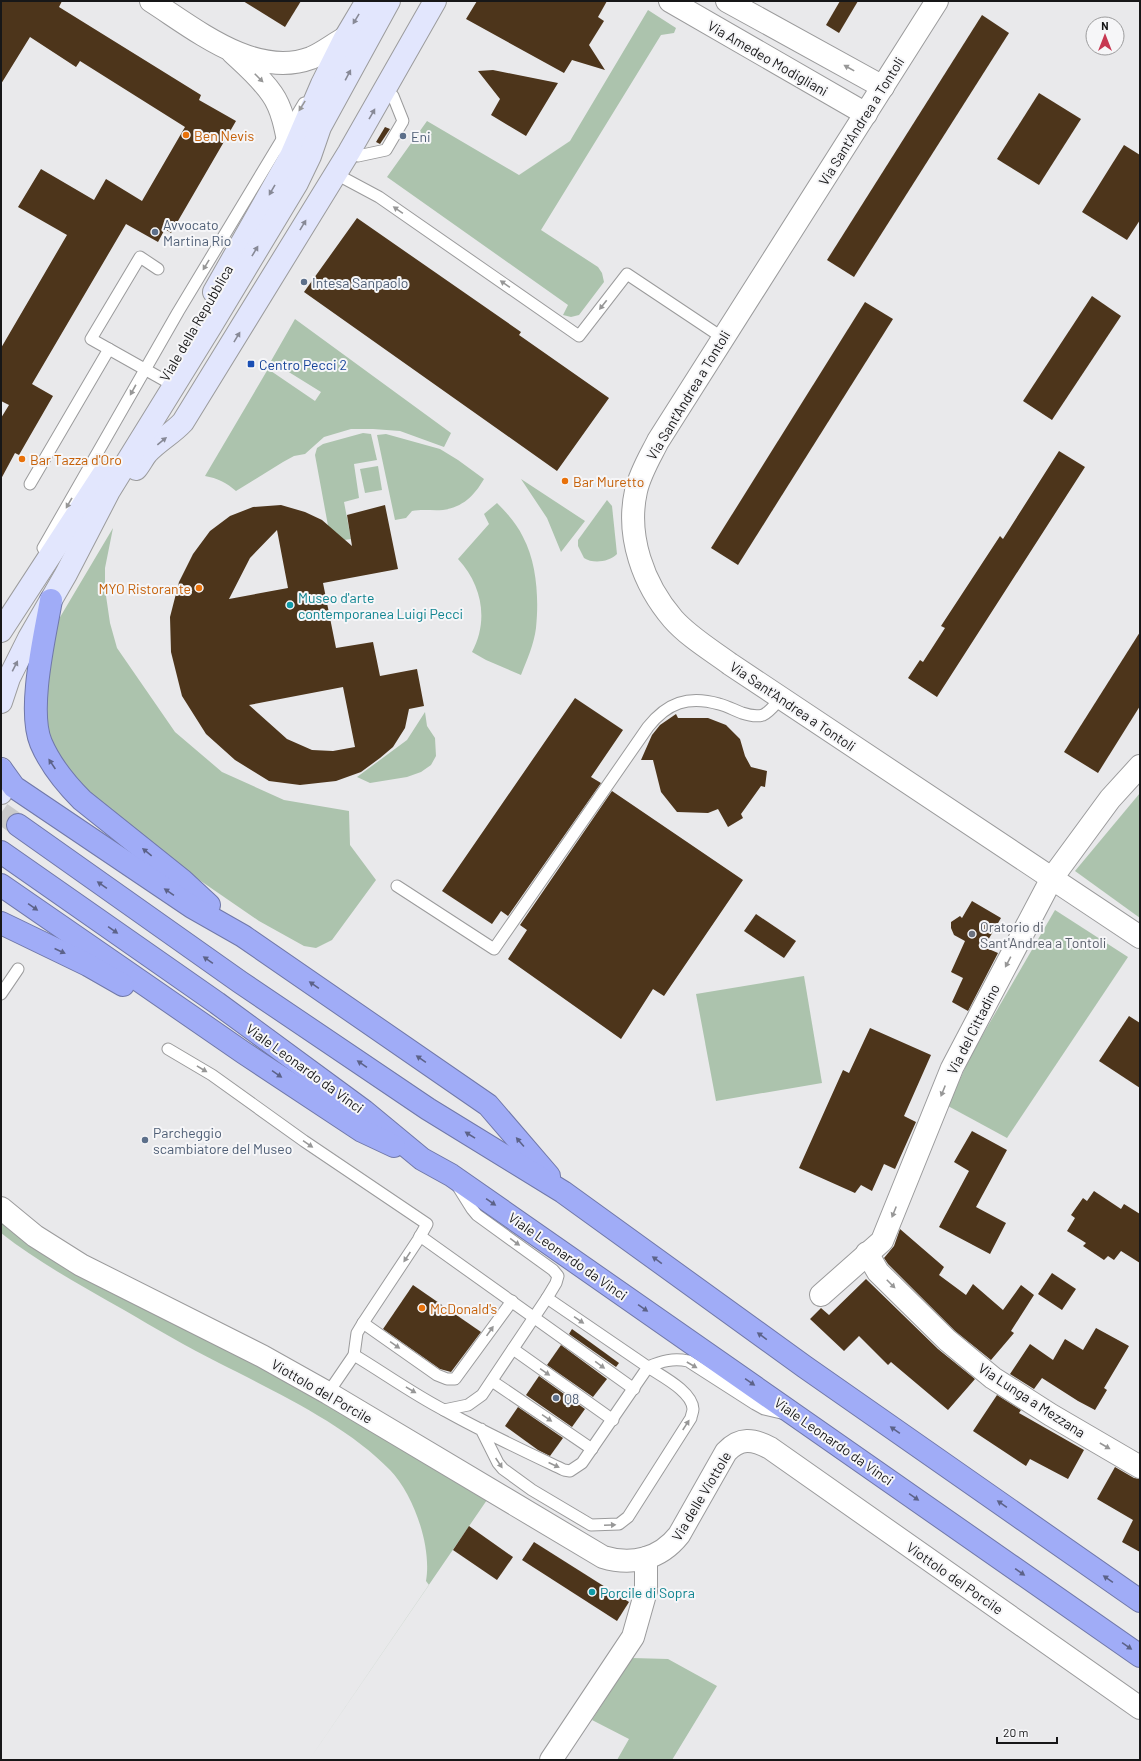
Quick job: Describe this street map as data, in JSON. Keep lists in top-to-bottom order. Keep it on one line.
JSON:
{"streets":{"highway":["Viale Leonardo da Vinci"],"main road":["Viale della Repubblica"],"street":["Via Amedeo Modigliani","Via Sant'Andrea a Tontoli","Via del Cittadino","Viottolo del Porcile","Via Lunga a Mezzana","Via delle Viottole"]},"crossings":[["Via Amedeo Modigliani","Via Sant'Andrea a Tontoli"],["Via Sant'Andrea a Tontoli","Via del Cittadino"],["Via del Cittadino","Via Lunga a Mezzana"],["Viottolo del Porcile","Via delle Viottole"]],"one_way":["Via del Cittadino","Via Lunga a Mezzana"],"places":{"other":["Ben Nevis","Eni","Avvocato Martina Rio","Intesa Sanpaolo","Bar Tazza d'Oro","Bar Muretto","MYO Ristorante","Museo d'arte contemporanea Luigi Pecci","Oratorio di Sant'Andrea a Tontoli","Parcheggio scambiatore del Museo","McDonald's","Q8","Porcile di Sopra"],"transit":["Centro Pecci 2"]},"scale_bar":"20 m","north":"top"}
